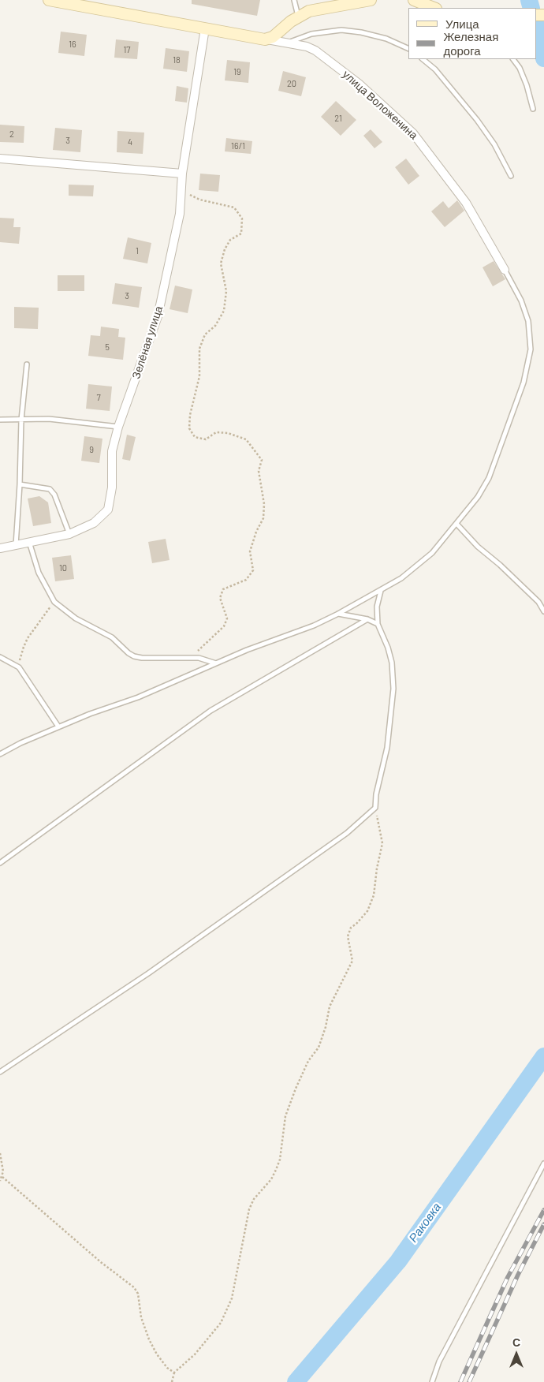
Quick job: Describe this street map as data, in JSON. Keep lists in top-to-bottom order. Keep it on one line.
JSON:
{"streets":{"main road":["улица Воложенина"],"street":["Зелёная улица"]},"crossings":[["улица Воложенина","Зелёная улица"]],"water":["Раковка"],"house_numbers":["16","17","18","19","20","21","2","3","4","16/1","1","3","5","7","9","10"],"legend":["Улица","Железная дорога"],"north":"top"}
